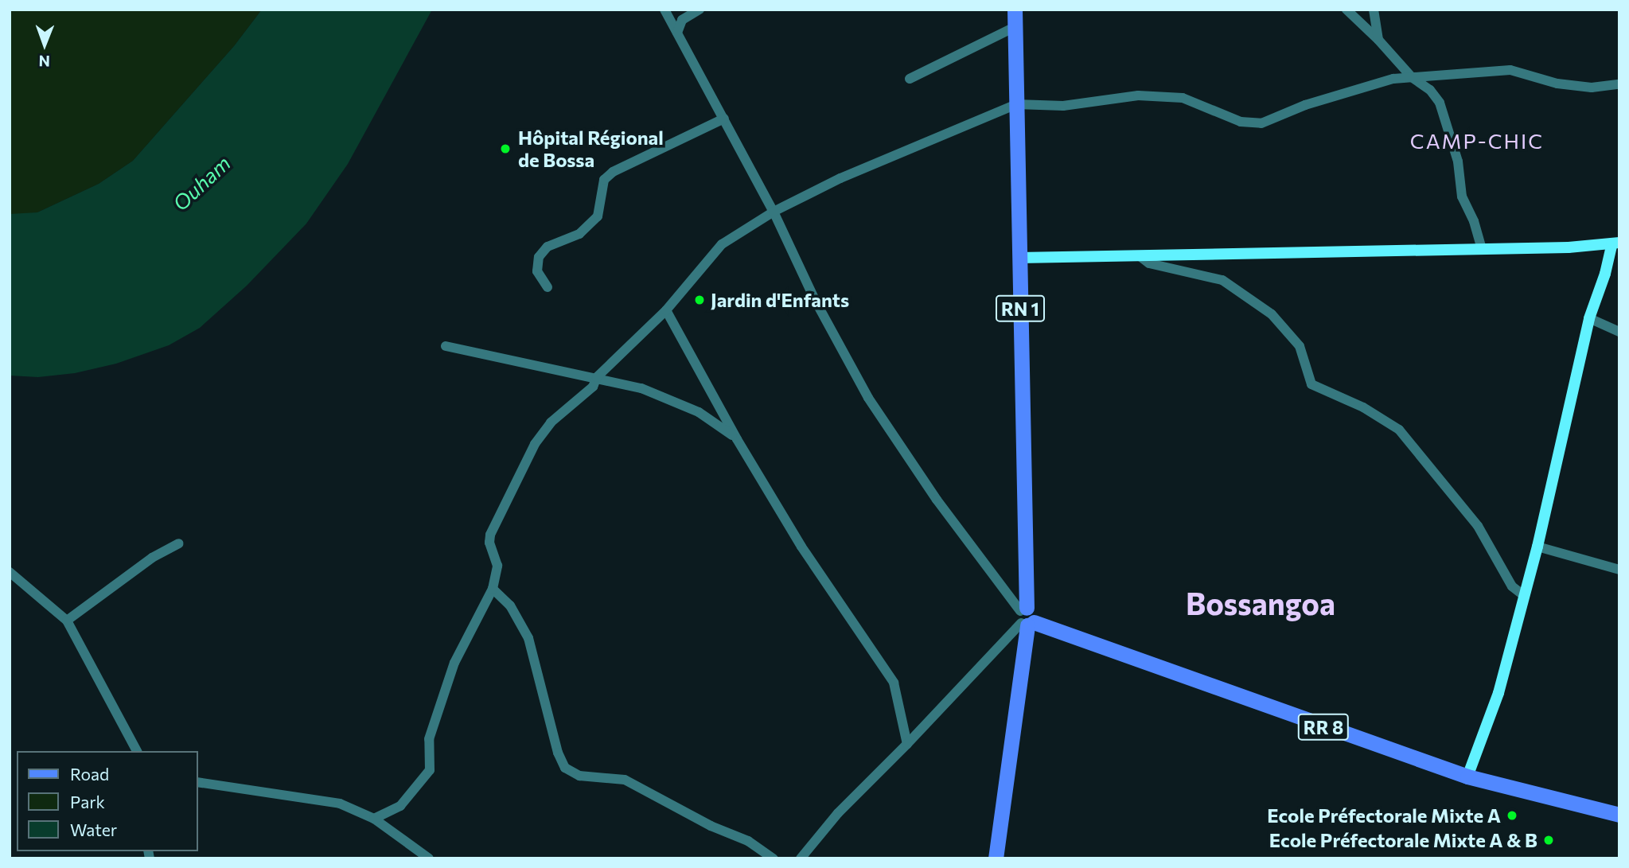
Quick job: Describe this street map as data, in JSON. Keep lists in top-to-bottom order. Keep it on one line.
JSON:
{"streets":{"main road":["RN 1","RR 8"]},"crossings":[["RN 1","RR 8"]],"districts":["CAMP-CHIC","Bossangoa"],"water":["Ouham"],"places":["Hôpital Régional de Bossa","Jardin d'Enfants","Ecole Préfectorale Mixte A","Ecole Préfectorale Mixte A & B"],"legend":["Road","Park","Water"],"north":"bottom"}
